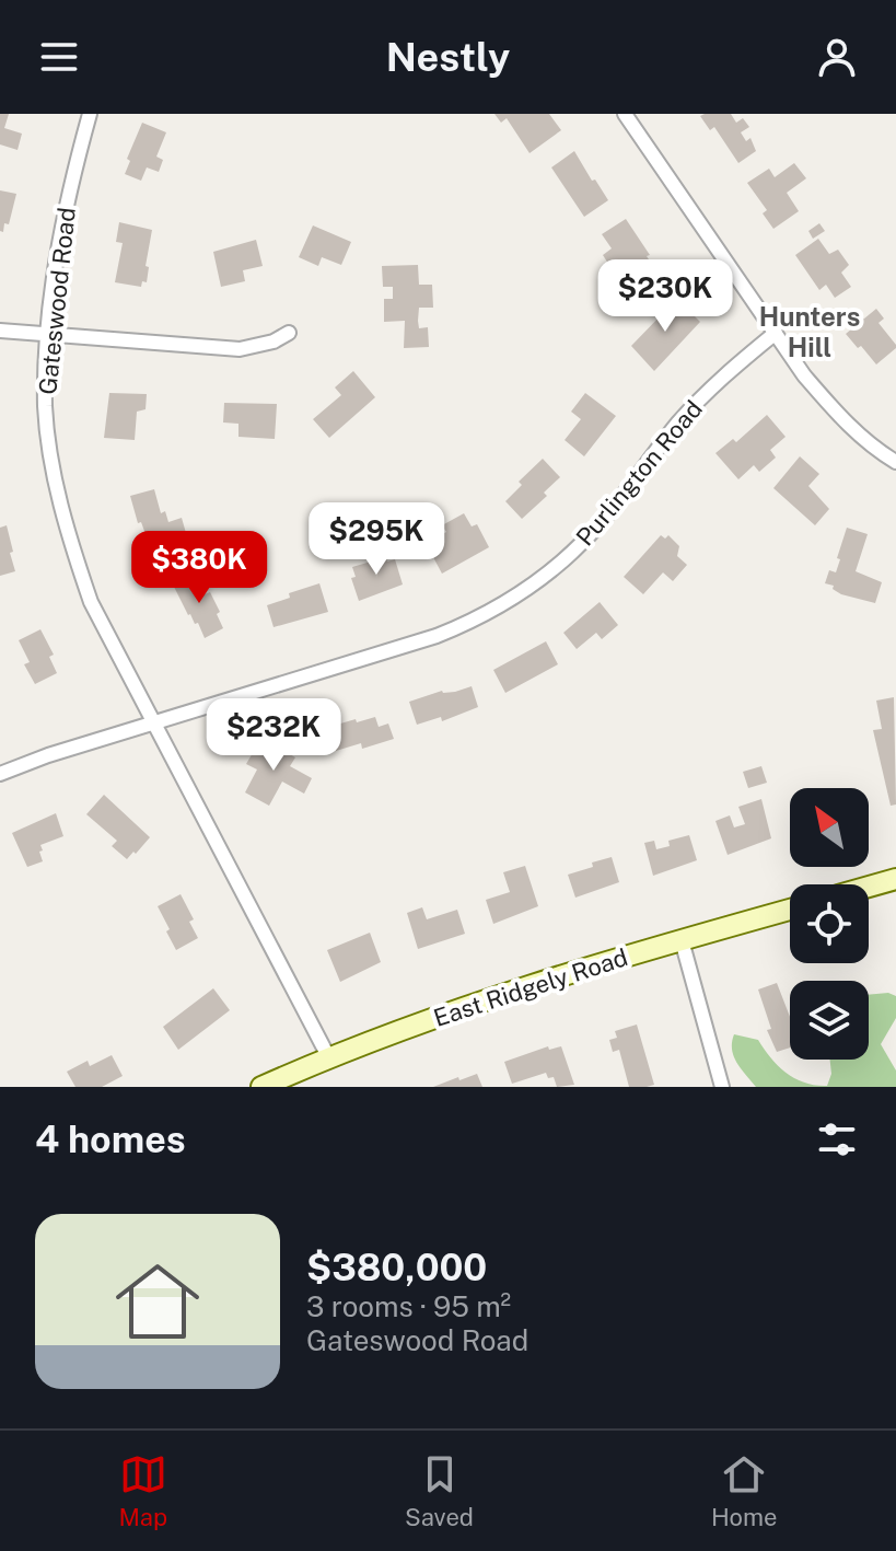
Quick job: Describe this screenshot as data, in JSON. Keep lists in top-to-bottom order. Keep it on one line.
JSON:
{"streets":{"street":["Gateswood Road","Purlington Road","East Ridgely Road"]},"crossings":[["Gateswood Road","Purlington Road"],["Gateswood Road","East Ridgely Road"]],"districts":["Hunters Hill"],"north":"top left","page":{"header":"Nestly","price":["$230K","$295K","$380K","$232K"],"heading":"4 homes","list":[{"name":"$380,000","note":"3 rooms · 95 m² · Gateswood Road"}],"tabs":["Map","Saved","Home"]}}
